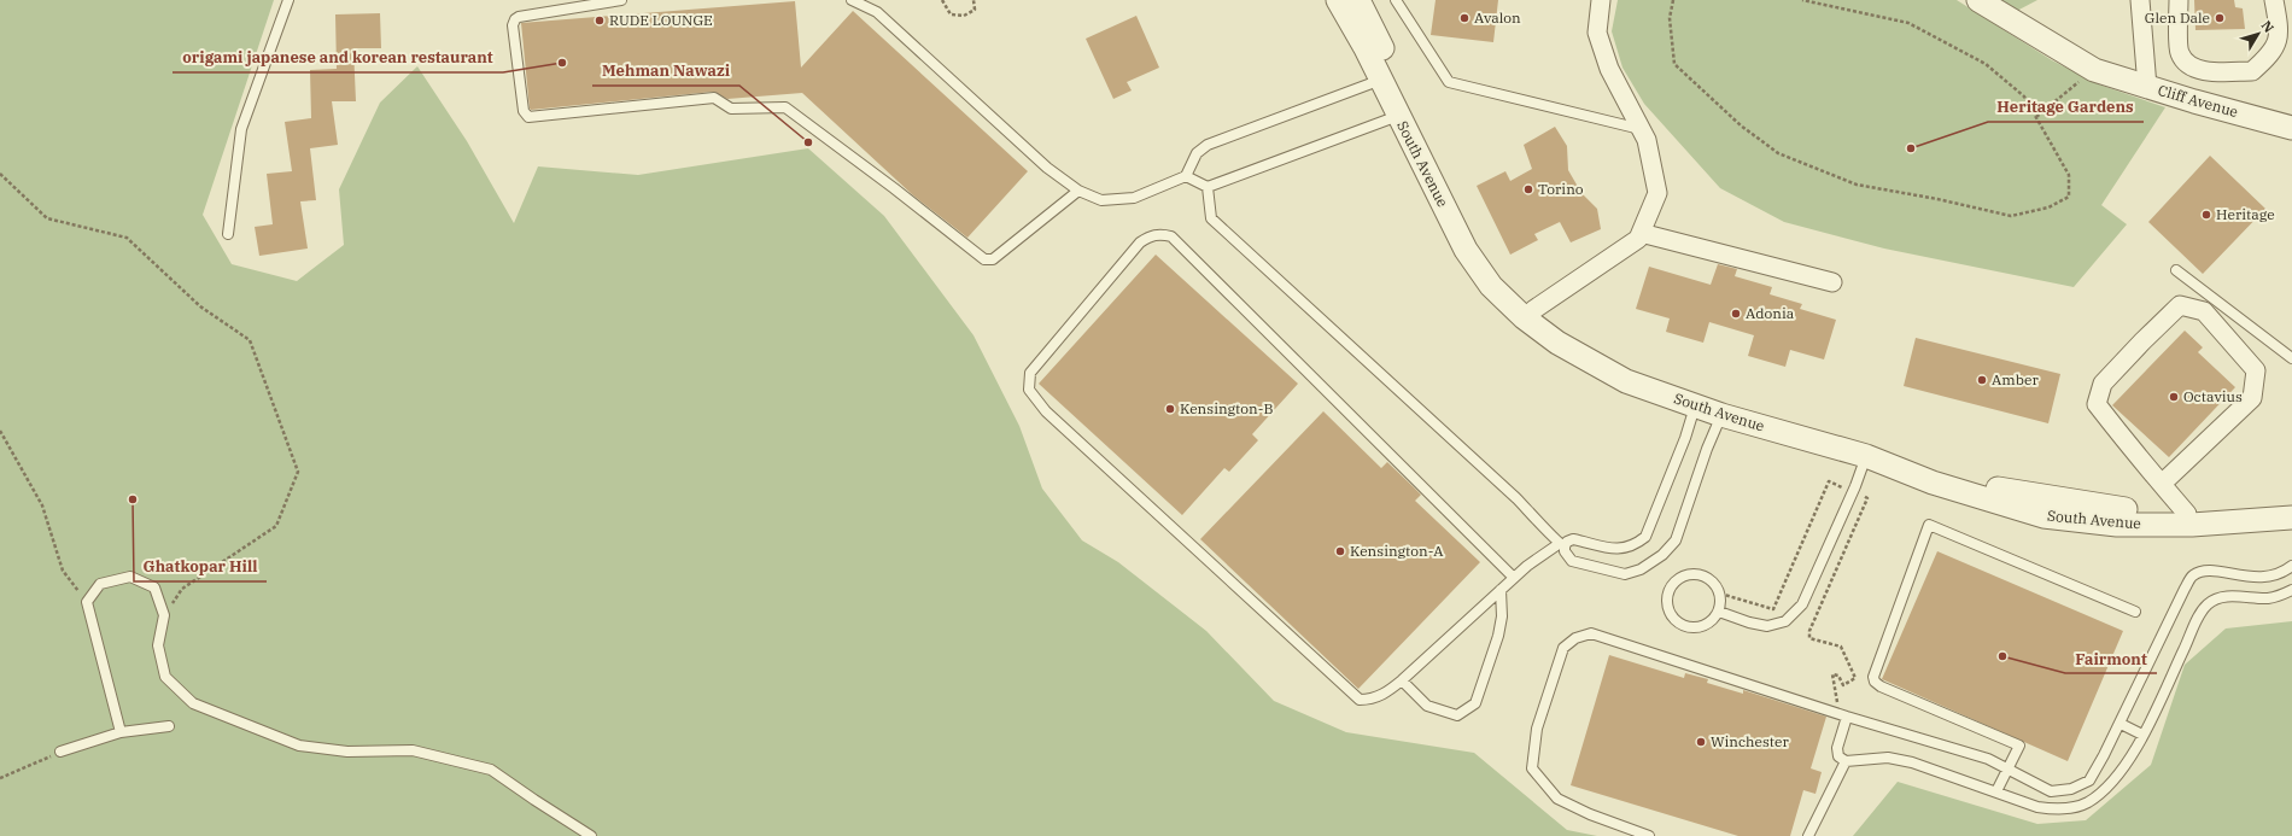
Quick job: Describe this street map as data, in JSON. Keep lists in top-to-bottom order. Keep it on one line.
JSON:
{"streets":{"street":["Cliff Avenue","South Avenue"]},"places":["Avalon","Glen Dale","RUDE LOUNGE","origami japanese and korean restaurant","Mehman Nawazi","Heritage Gardens","Torino","Heritage","Adonia","Amber","Octavius","Kensington-B","Ghatkopar Hill","Kensington-A","Fairmont","Winchester"],"north":"top right"}
